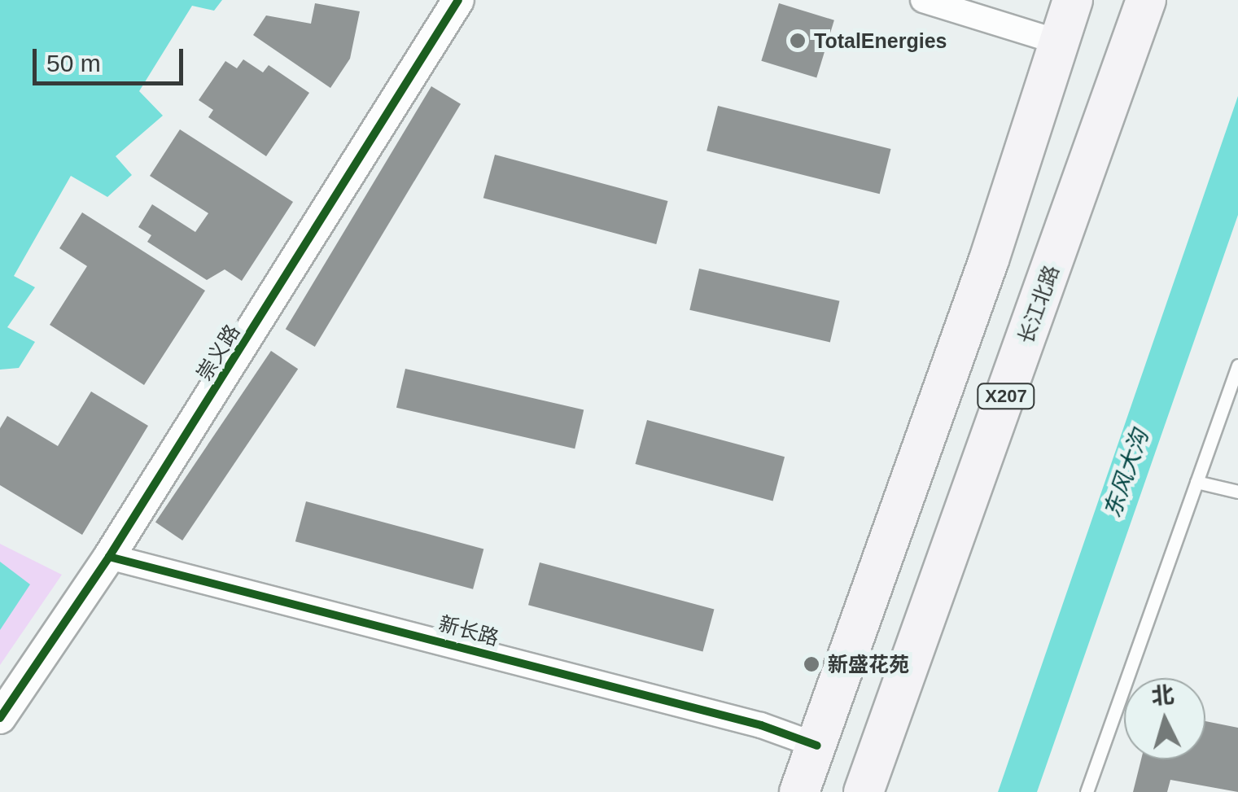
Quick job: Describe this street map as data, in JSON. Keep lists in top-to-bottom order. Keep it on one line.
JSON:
{"streets":{"main road":["长江北路","X207"],"street":["崇义路","新长路"]},"crossings":[["崇义路","新长路"],["X207","新长路"]],"water":["东风大沟"],"places":["TotalEnergies","新盛花苑"],"scale_bar":"50 m","north":"top"}
